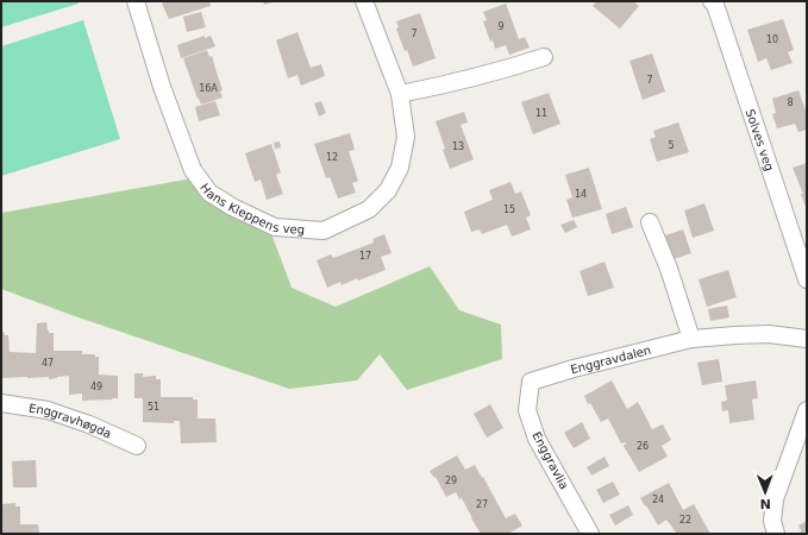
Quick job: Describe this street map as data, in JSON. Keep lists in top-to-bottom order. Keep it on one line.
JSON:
{"streets":{"street":["Solves veg","Hans Kleppens veg","Enggravdalen","Enggravhøgda","Enggravlia"]},"crossings":[["Enggravdalen","Enggravlia"]],"house_numbers":["9","7","10","7","16A","8","11","5","13","12","14","15","17","47","49","51","26","29","24","27","22"],"north":"bottom"}
